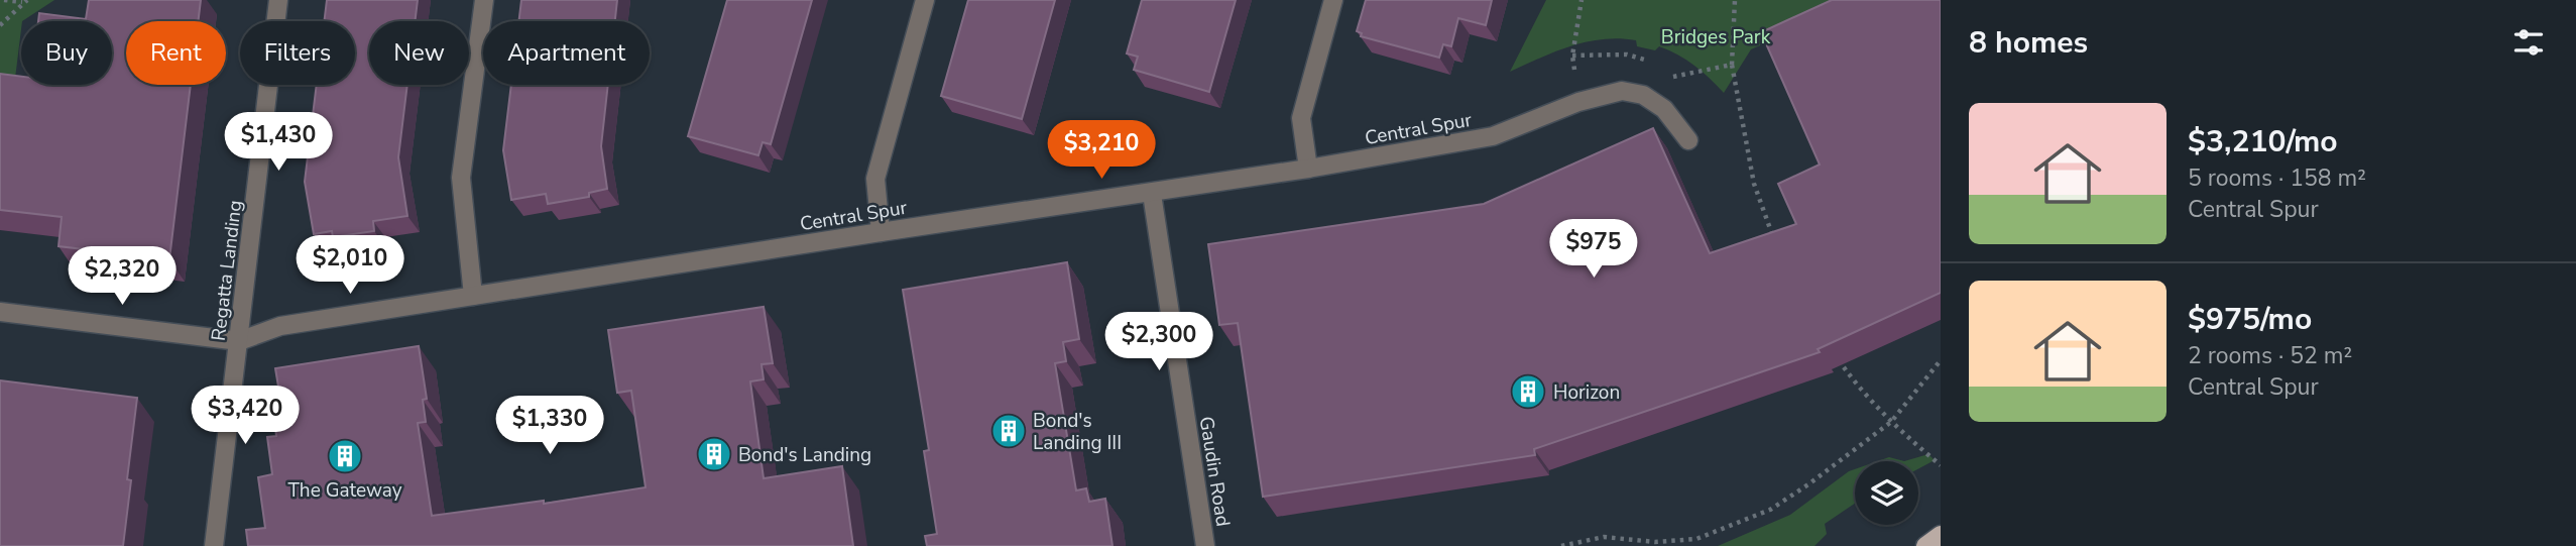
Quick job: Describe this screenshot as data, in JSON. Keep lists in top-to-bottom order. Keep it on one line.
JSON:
{"streets":{"street":["Central Spur","Regatta Landing","Gaudin Road"]},"crossings":[["Central Spur","Regatta Landing"],["Central Spur","Gaudin Road"]],"parks":["Bridges Park"],"places":{"building":["Horizon","Bond's Landing III","Bond's Landing","The Gateway"]},"page":{"heading":"8 homes","chip":["Buy","Rent","Filters","New","Apartment"],"list":[{"name":"$3,210/mo","note":"5 rooms · 158 m² · Central Spur"},{"name":"$975/mo","note":"2 rooms · 52 m² · Central Spur"}],"price":["$1,430","$3,210","$975","$2,010","$2,320","$2,300","$3,420","$1,330"]}}
